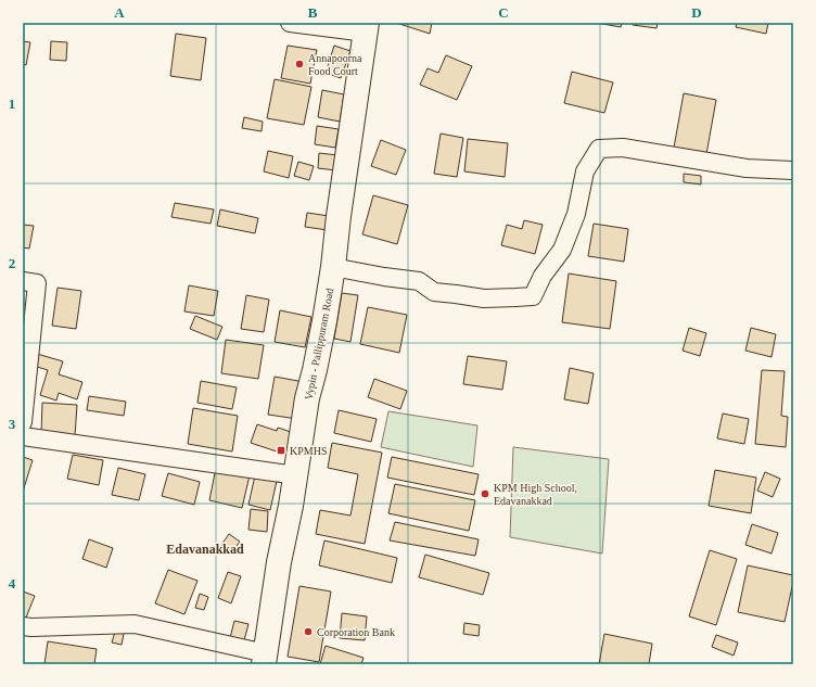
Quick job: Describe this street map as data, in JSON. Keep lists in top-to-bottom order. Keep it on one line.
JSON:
{"streets":{"main road":["Vypin - Pallippuram Road"]},"districts":["Edavanakkad"],"places":{"other":["Annapoorna Food Court","KPM High School, Edavanakkad","Corporation Bank"],"transit":["KPMHS"]},"grid":{"columns":["A","B","C","D"],"rows":["1","2","3","4"]}}
